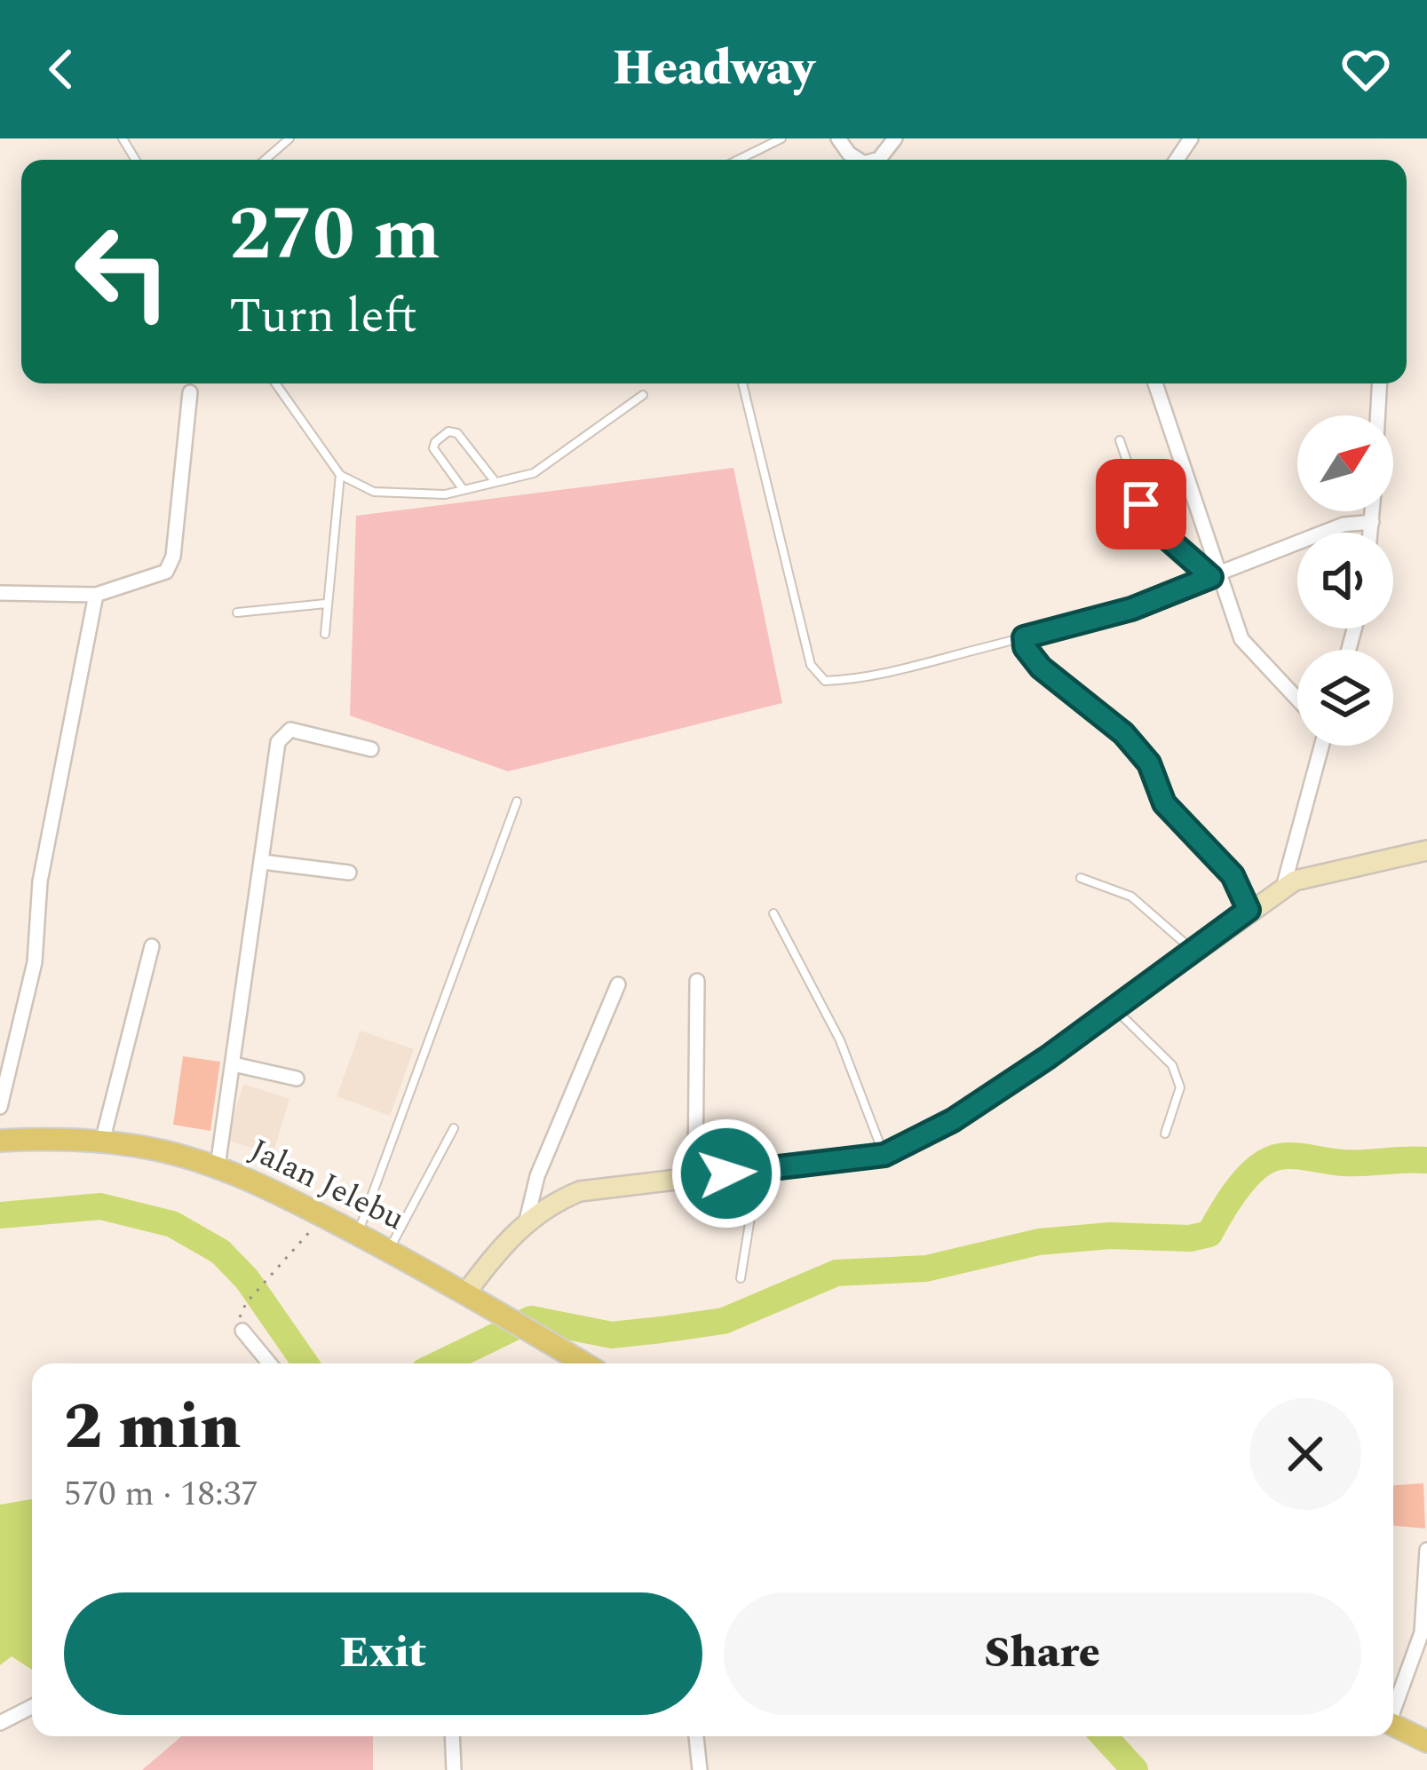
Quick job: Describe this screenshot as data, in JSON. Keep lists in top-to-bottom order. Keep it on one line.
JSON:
{"streets":{"main road":["Jalan Jelebu"]},"north":"top right","page":{"header":"Headway","turn":["270 m","Turn left"],"heading":["2 min","570 m · 18:37"],"buttons":["Exit","Share"]}}
